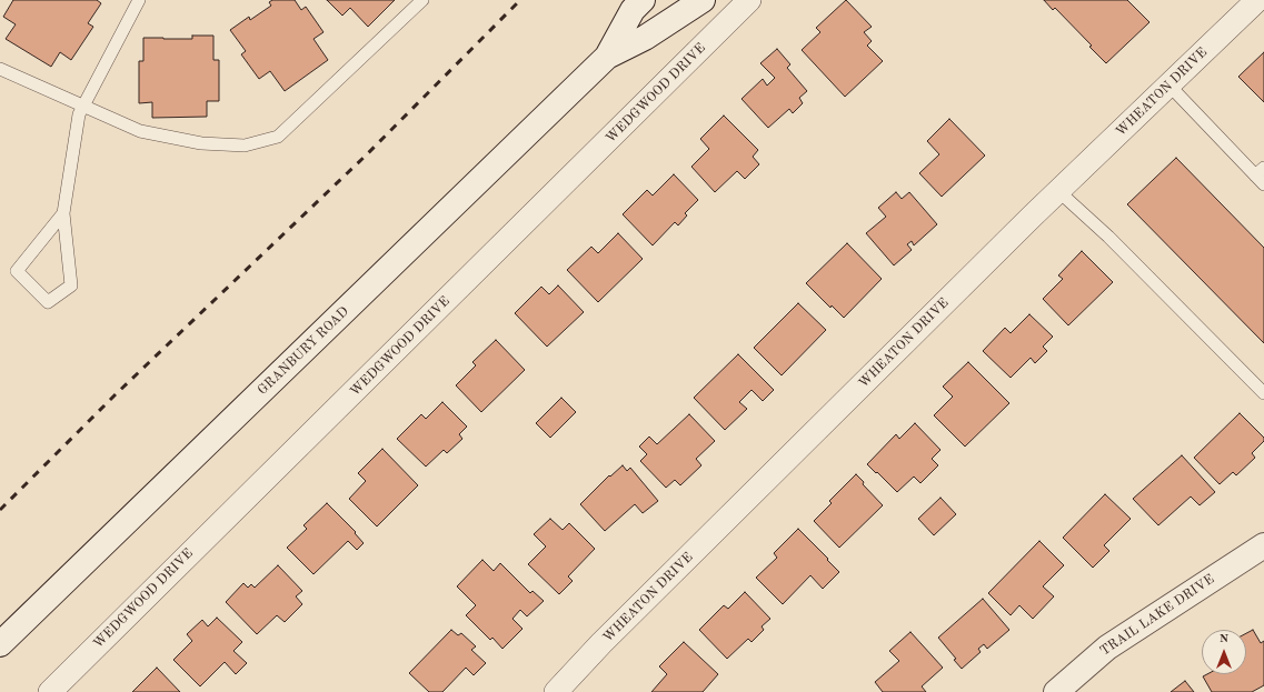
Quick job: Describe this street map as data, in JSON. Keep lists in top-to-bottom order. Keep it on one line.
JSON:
{"streets":{"main road":["GRANBURY ROAD","TRAIL LAKE DRIVE"],"street":["WHEATON DRIVE","WEDGWOOD DRIVE"]},"north":"top"}
